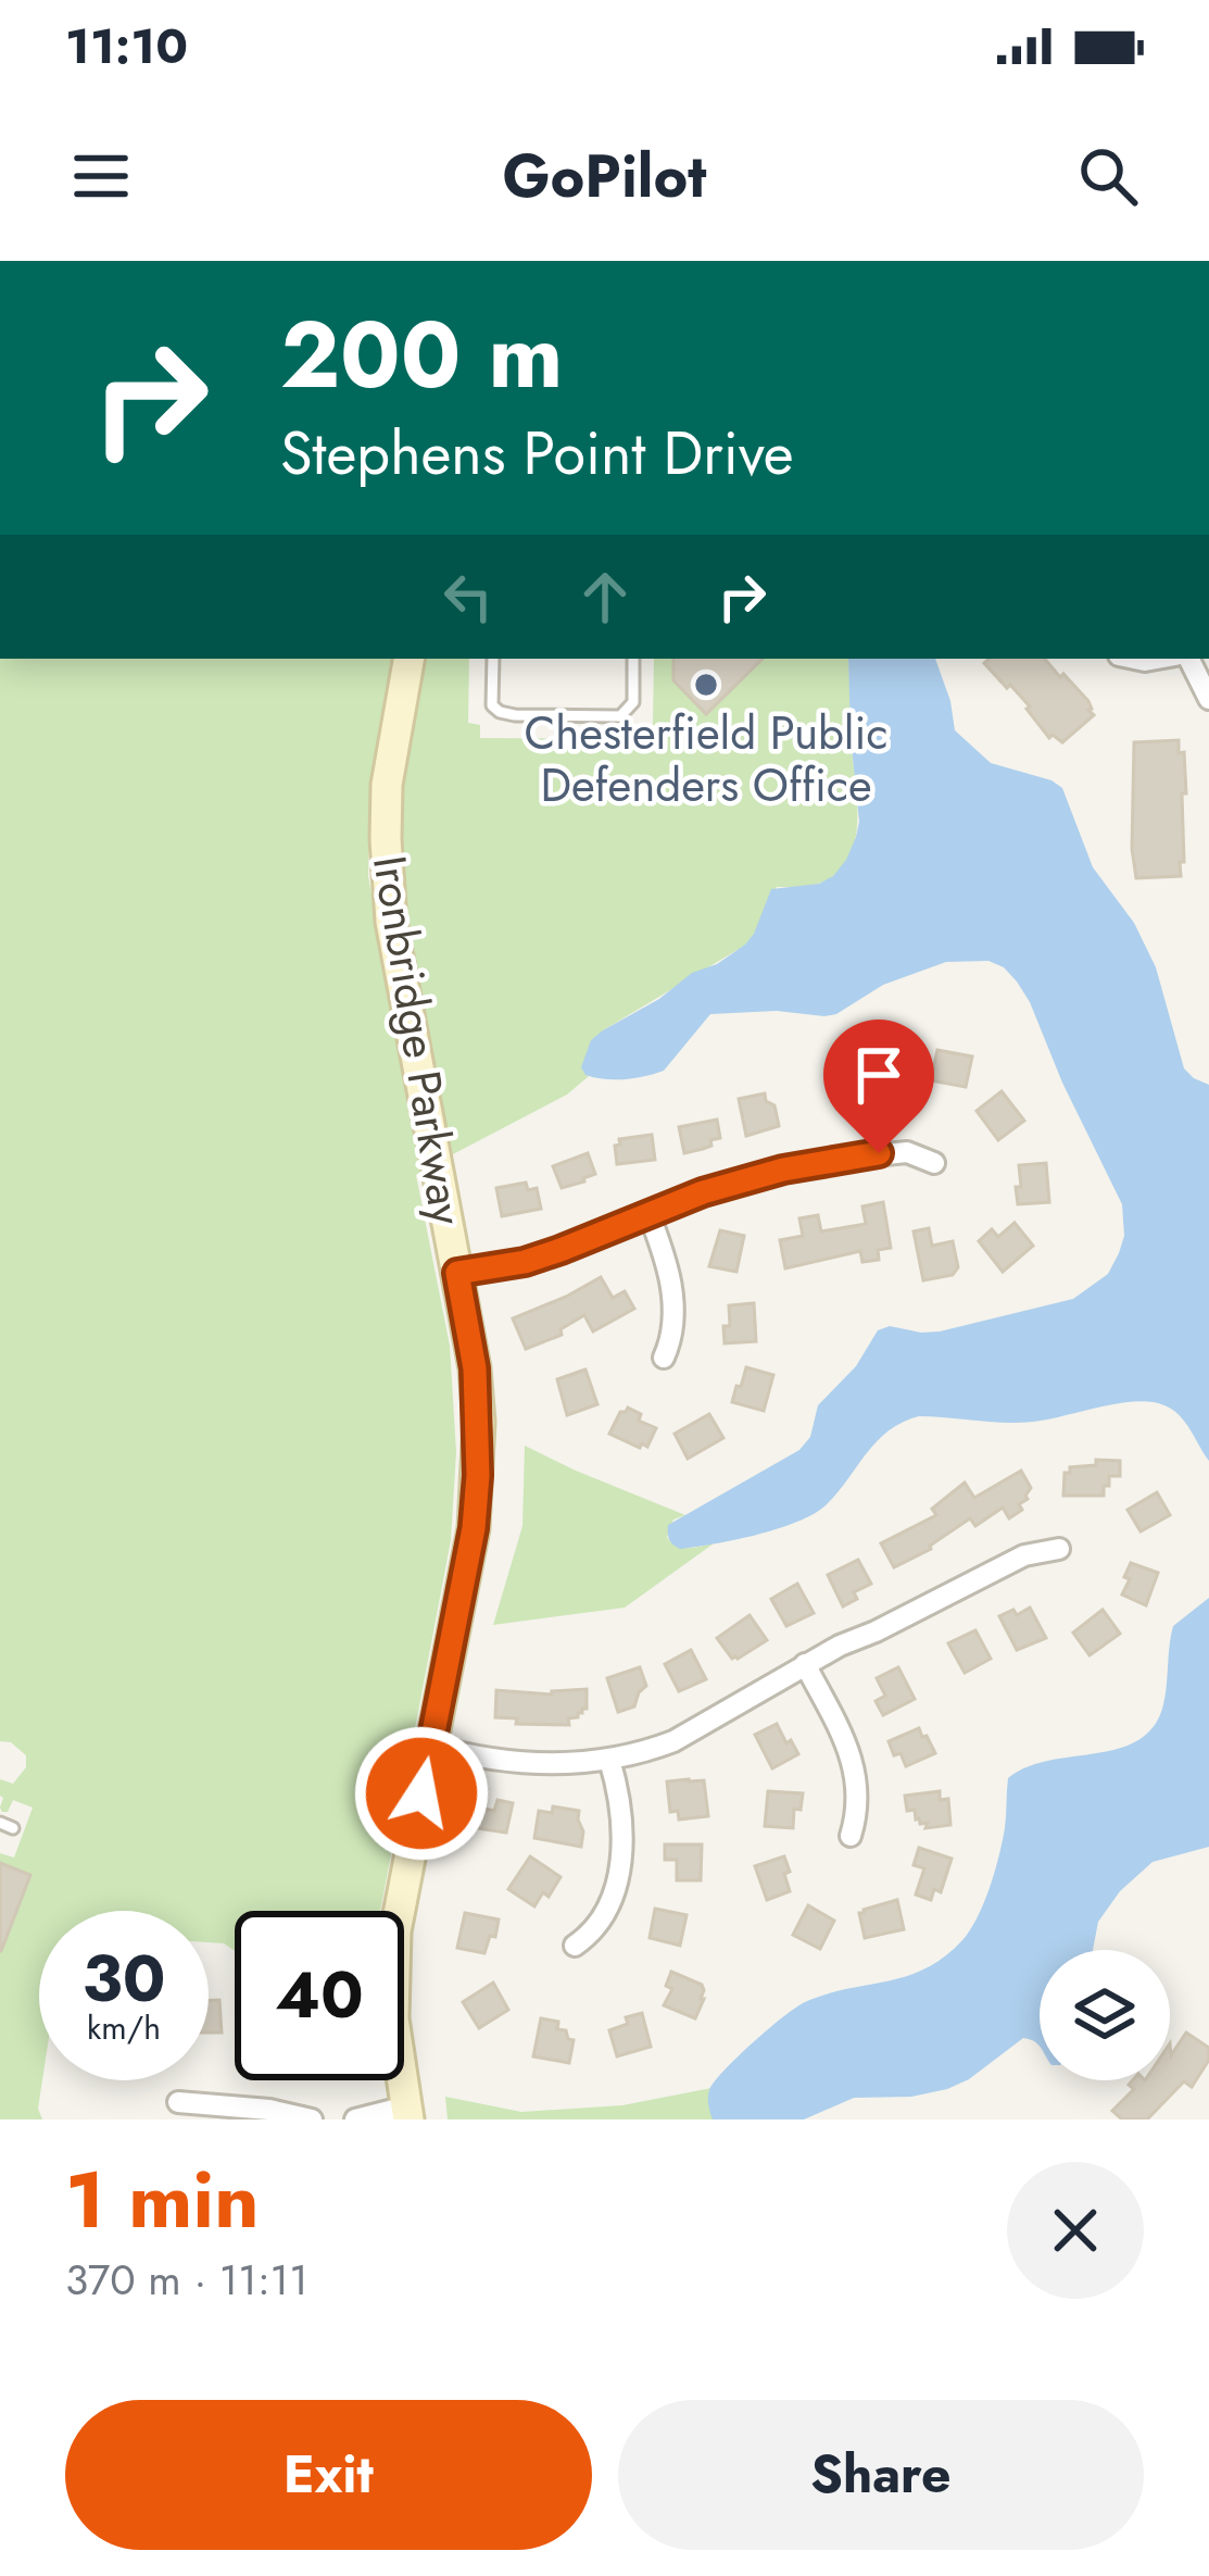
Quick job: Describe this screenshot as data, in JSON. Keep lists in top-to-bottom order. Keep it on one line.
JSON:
{"streets":{"street":["Ironbridge Parkway"]},"places":["Chesterfield Public Defenders Office"],"page":{"status":"11:10","header":"GoPilot","turn":["200 m","Stephens Point Drive"],"speed":"30 km/h","limit":"40","heading":["1 min","370 m · 11:11"],"buttons":["Exit","Share"]}}
